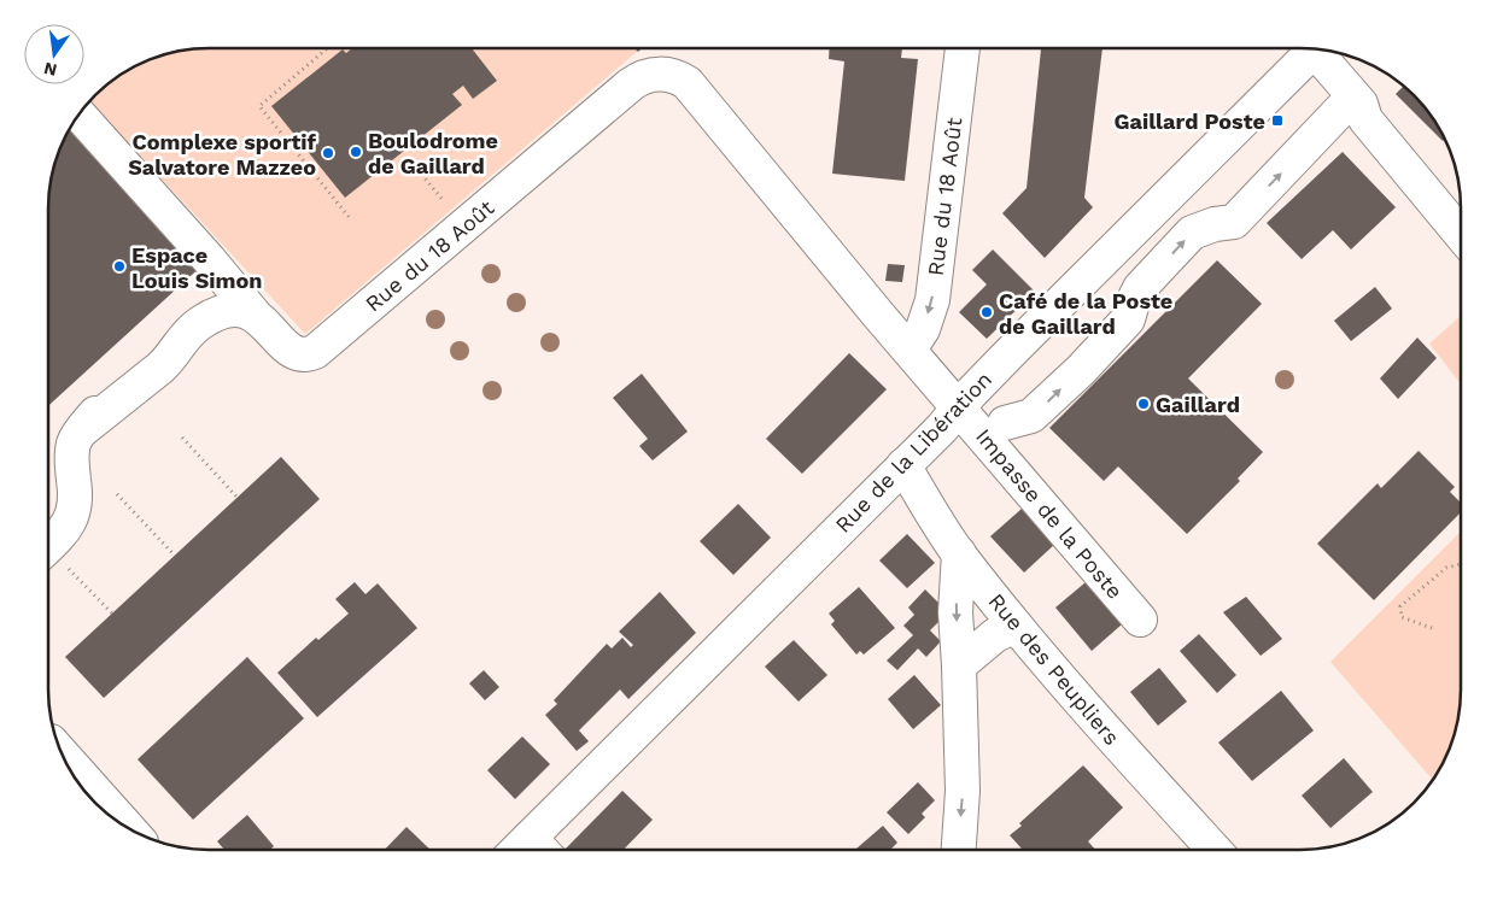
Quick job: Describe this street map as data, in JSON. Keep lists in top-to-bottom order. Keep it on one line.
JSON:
{"streets":{"street":["Rue du 18 Août","Rue de la Libération","Impasse de la Poste","Rue des Peupliers"]},"crossings":[["Rue du 18 Août","Rue de la Libération"],["Rue du 18 Août","Impasse de la Poste"],["Rue de la Libération","Impasse de la Poste"],["Rue de la Libération","Rue des Peupliers"]],"places":{"transit":["Gaillard Poste"],"other":["Boulodrome de Gaillard","Complexe sportif Salvatore Mazzeo","Espace Louis Simon","Café de la Poste de Gaillard","Gaillard"]},"north":"bottom"}
